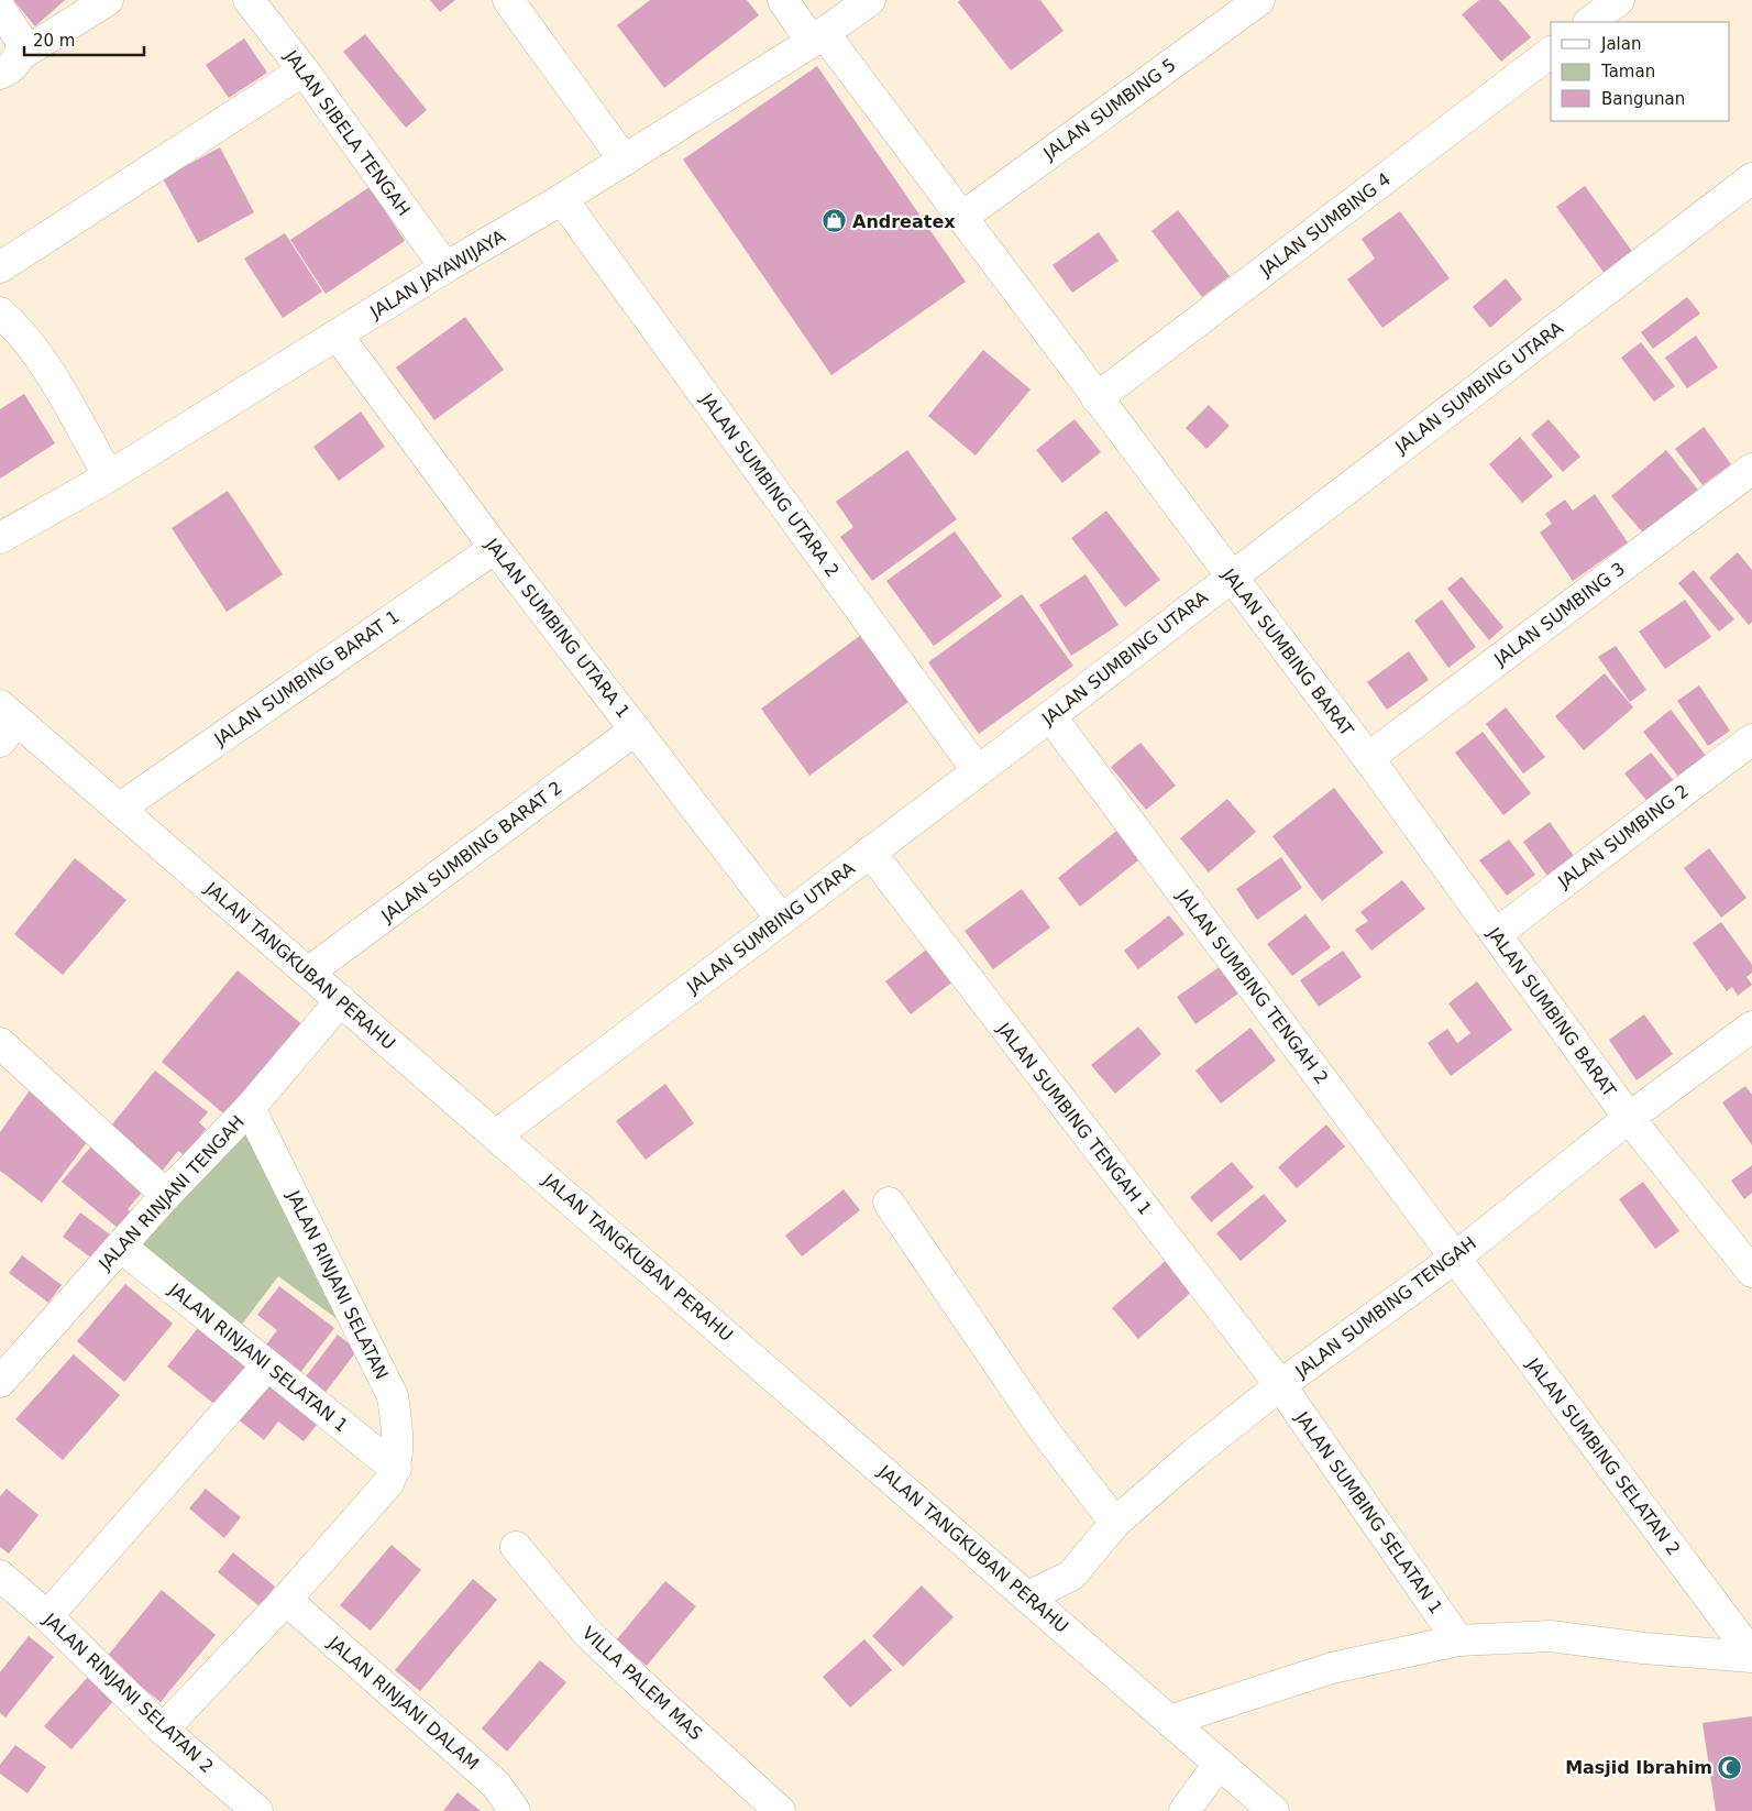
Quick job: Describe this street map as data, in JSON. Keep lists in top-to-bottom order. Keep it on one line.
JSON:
{"streets":{"street":["JALAN SUMBING 5","JALAN SIBELA TENGAH","JALAN SUMBING 4","JALAN JAYAWIJAYA","JALAN SUMBING UTARA","JALAN SUMBING UTARA 2","JALAN SUMBING 3","JALAN SUMBING UTARA 1","JALAN SUMBING BARAT","JALAN SUMBING BARAT 1","JALAN SUMBING 2","JALAN SUMBING BARAT 2","JALAN TANGKUBAN PERAHU","JALAN SUMBING TENGAH 2","JALAN SUMBING TENGAH 1","JALAN RINJANI TENGAH","JALAN RINJANI SELATAN","JALAN SUMBING TENGAH","JALAN RINJANI SELATAN 1","JALAN SUMBING SELATAN 2","JALAN SUMBING SELATAN 1","VILLA PALEM MAS","JALAN RINJANI SELATAN 2","JALAN RINJANI DALAM"]},"crossings":[["JALAN SUMBING 5","JALAN SUMBING BARAT"],["JALAN SIBELA TENGAH","JALAN JAYAWIJAYA"],["JALAN SUMBING 4","JALAN SUMBING BARAT"],["JALAN JAYAWIJAYA","JALAN SUMBING UTARA 2"],["JALAN JAYAWIJAYA","JALAN SUMBING UTARA 1"],["JALAN JAYAWIJAYA","JALAN SUMBING BARAT"],["JALAN SUMBING UTARA","JALAN SUMBING UTARA 2"],["JALAN SUMBING UTARA","JALAN SUMBING UTARA 1"],["JALAN SUMBING UTARA","JALAN SUMBING BARAT"],["JALAN SUMBING UTARA","JALAN TANGKUBAN PERAHU"],["JALAN SUMBING UTARA","JALAN SUMBING TENGAH 2"],["JALAN SUMBING UTARA","JALAN SUMBING TENGAH 1"],["JALAN SUMBING 3","JALAN SUMBING BARAT"],["JALAN SUMBING UTARA 1","JALAN SUMBING BARAT 1"],["JALAN SUMBING UTARA 1","JALAN SUMBING BARAT 2"],["JALAN SUMBING BARAT","JALAN SUMBING 2"],["JALAN SUMBING BARAT","JALAN SUMBING TENGAH"],["JALAN SUMBING BARAT 1","JALAN TANGKUBAN PERAHU"],["JALAN SUMBING BARAT 2","JALAN TANGKUBAN PERAHU"],["JALAN TANGKUBAN PERAHU","JALAN RINJANI TENGAH"],["JALAN TANGKUBAN PERAHU","JALAN SUMBING TENGAH"],["JALAN SUMBING TENGAH 2","JALAN SUMBING TENGAH"],["JALAN SUMBING TENGAH 2","JALAN SUMBING SELATAN 2"],["JALAN SUMBING TENGAH 1","JALAN SUMBING TENGAH"],["JALAN SUMBING TENGAH 1","JALAN SUMBING SELATAN 1"],["JALAN RINJANI TENGAH","JALAN RINJANI SELATAN"],["JALAN RINJANI TENGAH","JALAN RINJANI SELATAN 1"],["JALAN RINJANI SELATAN","JALAN RINJANI SELATAN 1"],["JALAN SUMBING TENGAH","JALAN SUMBING SELATAN 2"],["JALAN SUMBING TENGAH","JALAN SUMBING SELATAN 1"]],"places":{"shop":["Andreatex"],"mosque":["Masjid Ibrahim"]},"legend":["Jalan","Taman","Bangunan"],"scale_bar":"20 m"}
